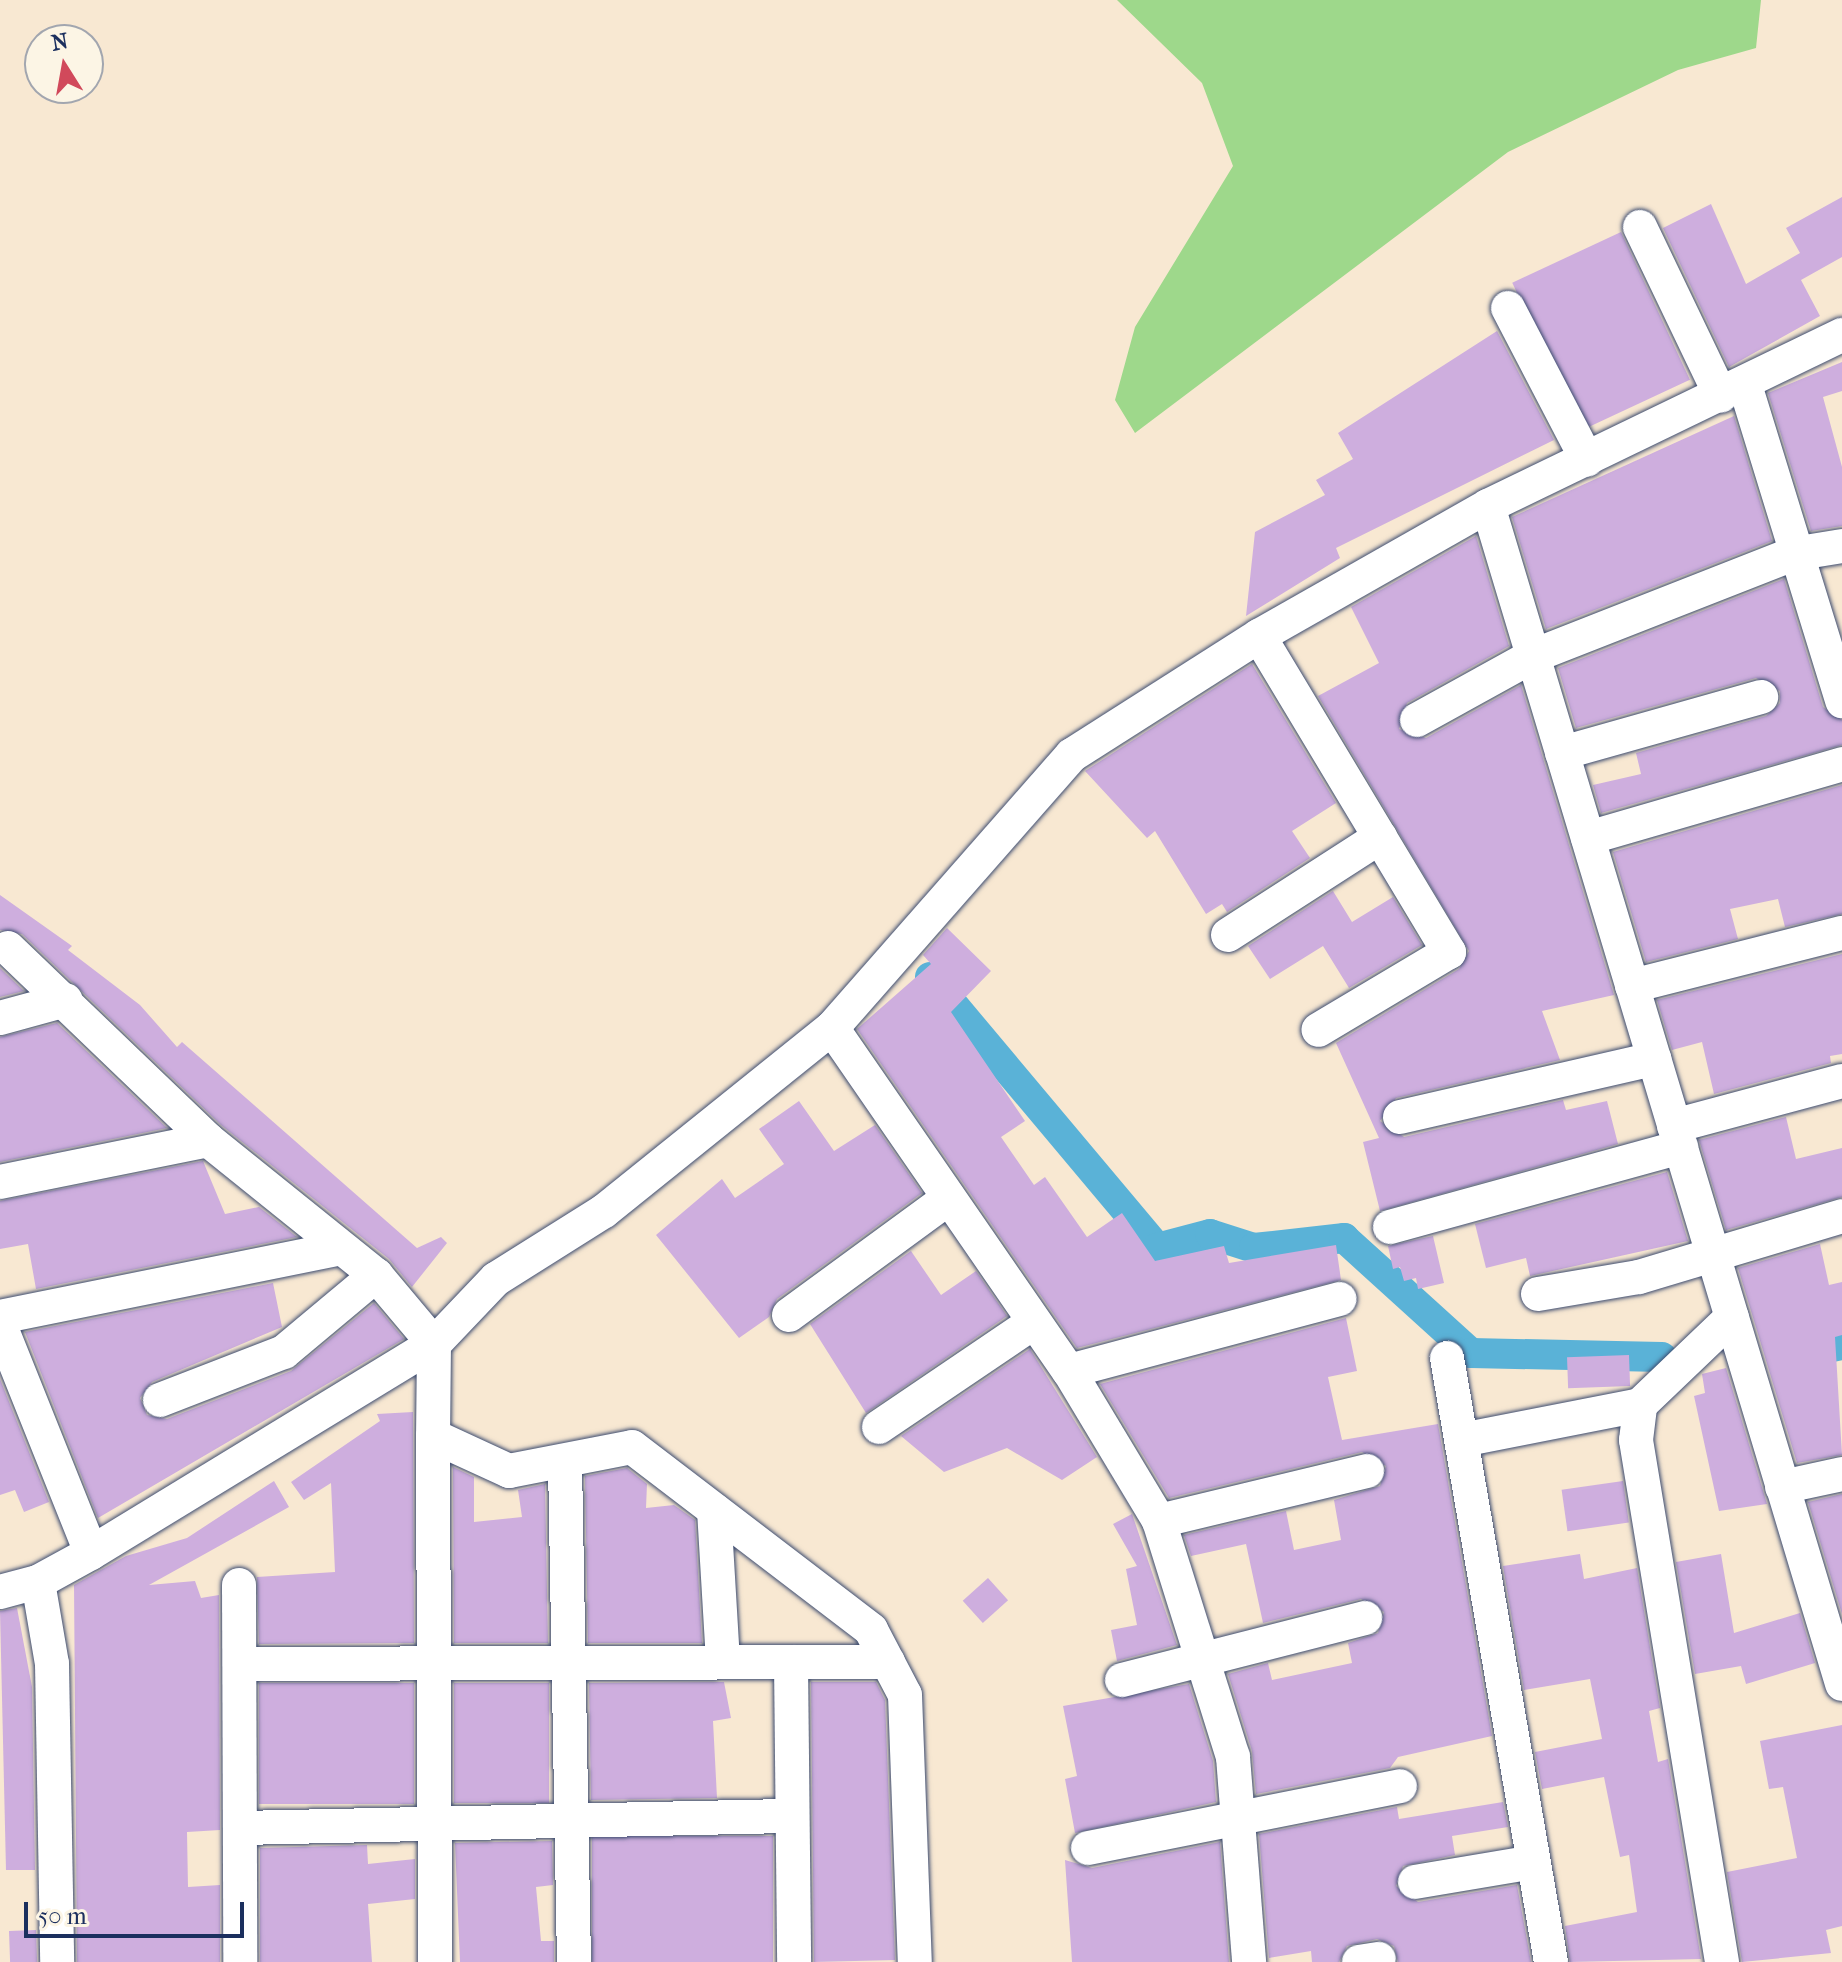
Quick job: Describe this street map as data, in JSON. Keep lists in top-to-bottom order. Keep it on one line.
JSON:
{"scale_bar":"50 m","north":"top"}
